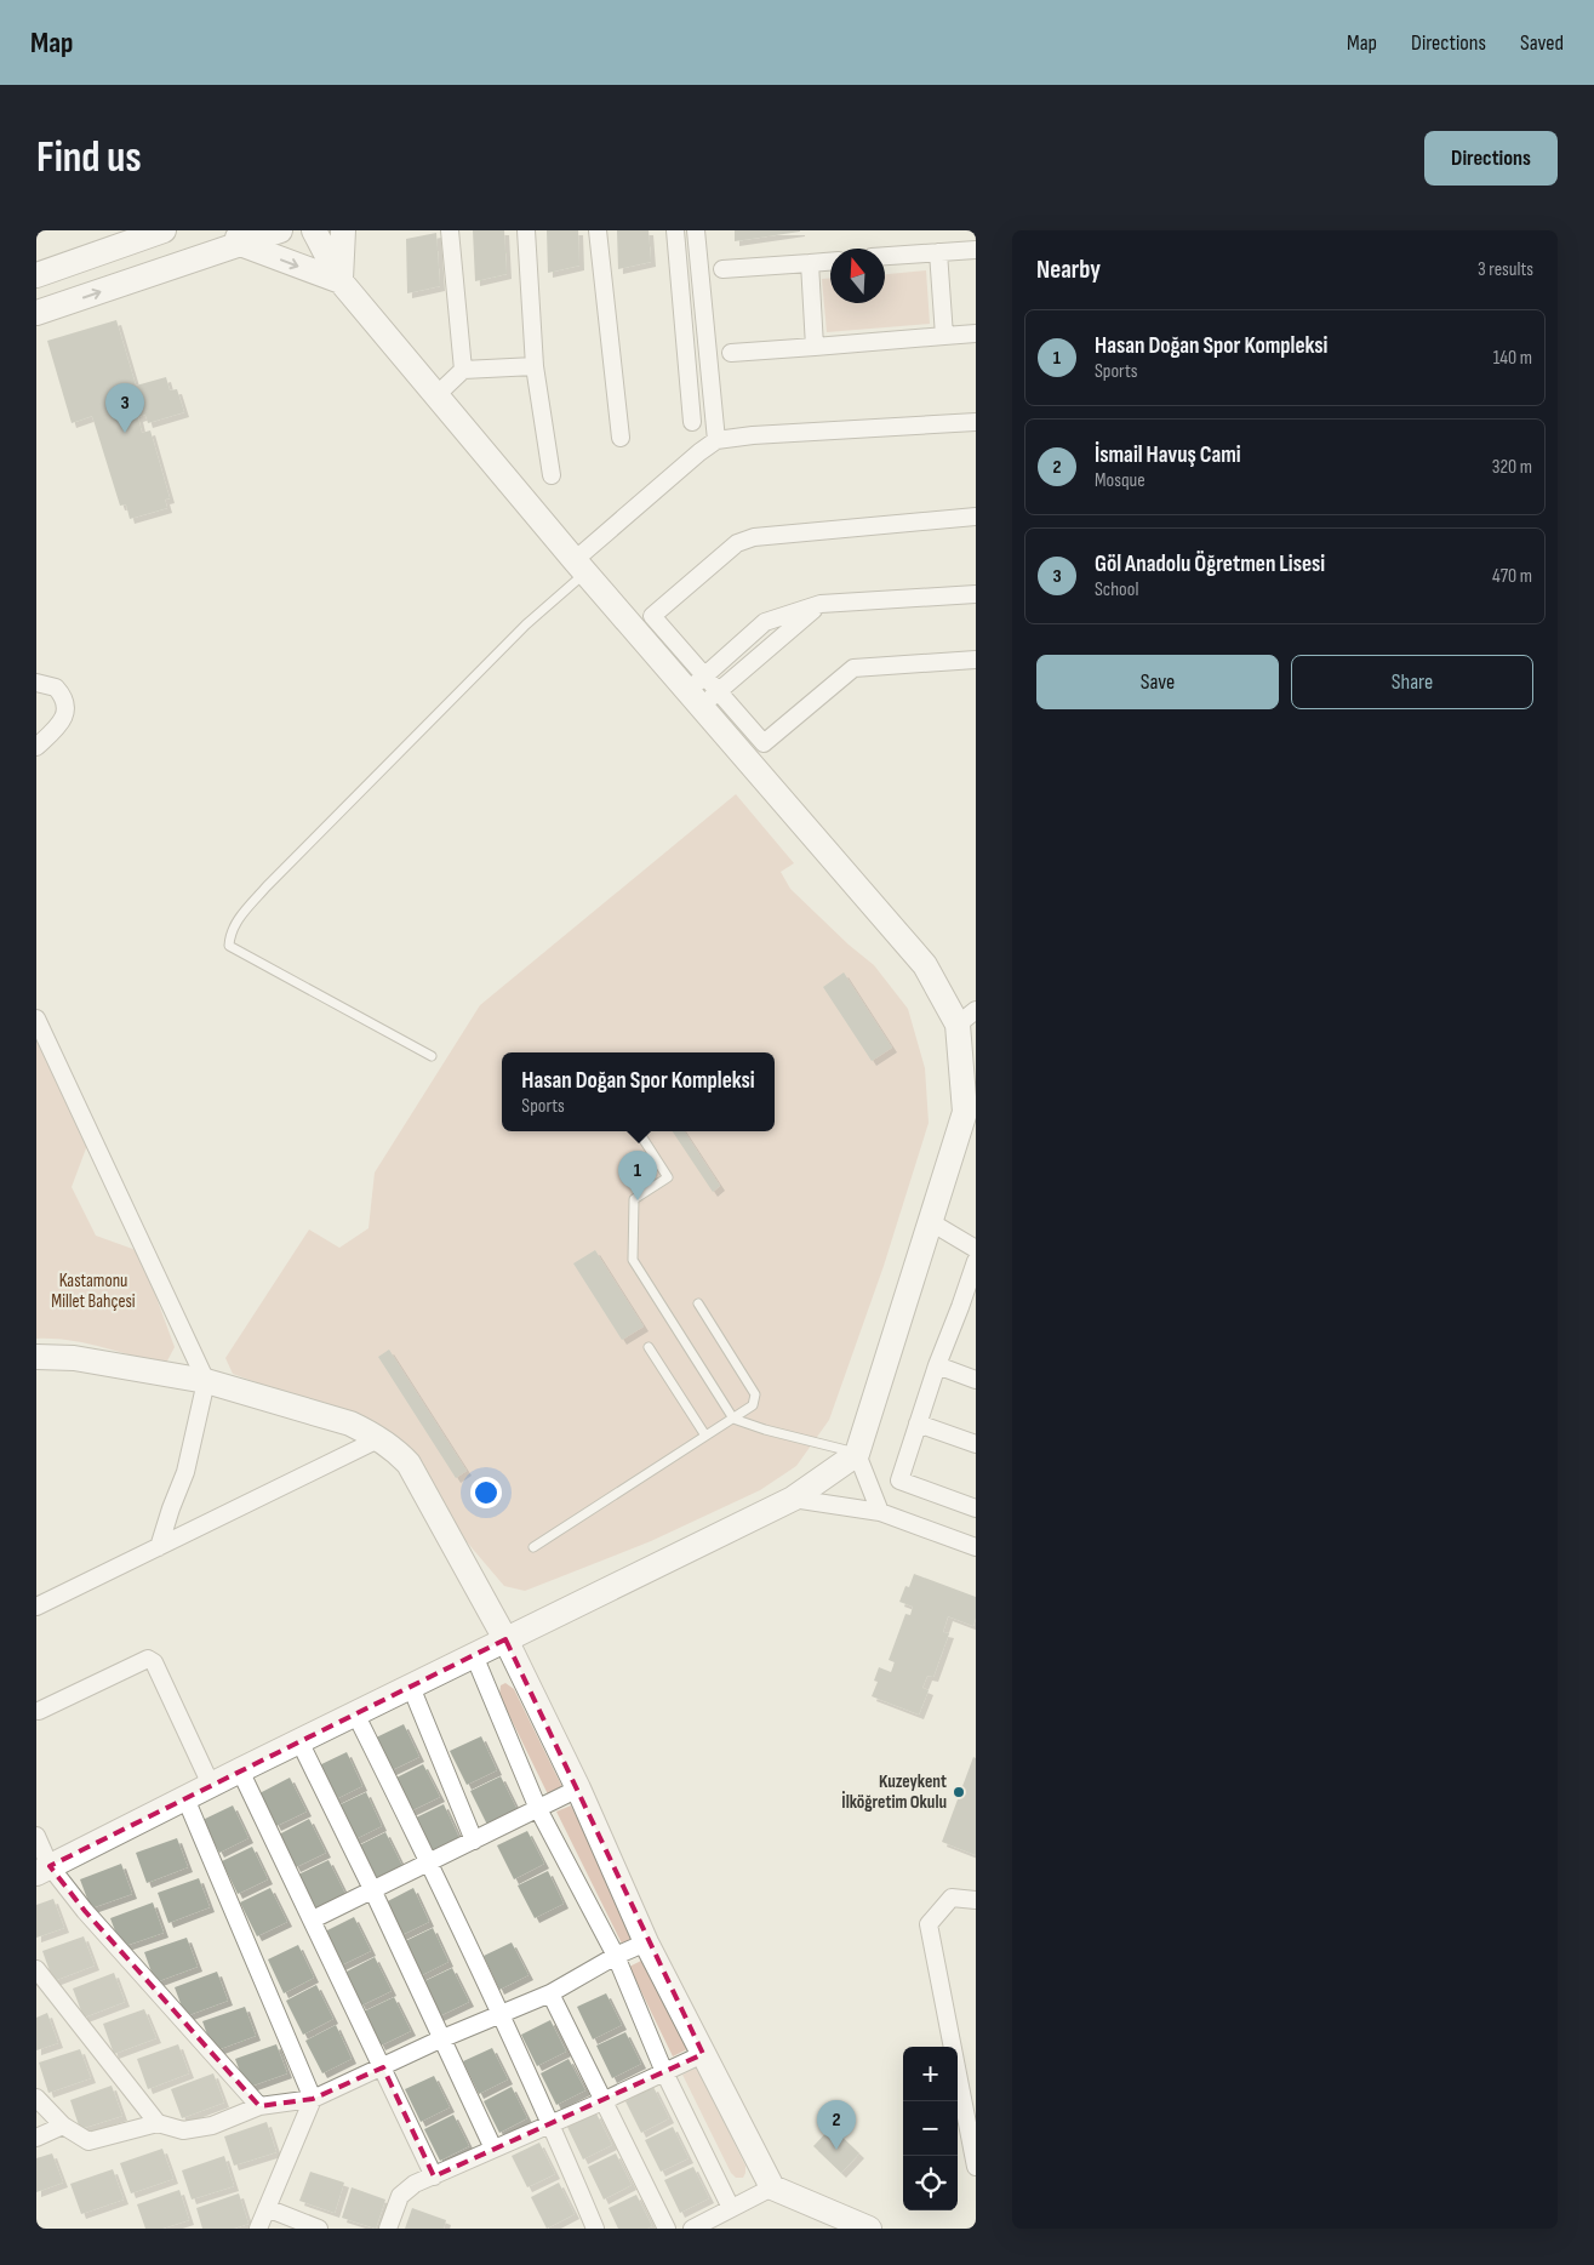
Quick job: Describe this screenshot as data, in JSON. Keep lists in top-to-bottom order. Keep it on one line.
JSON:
{"parks":["Kastamonu Millet Bahçesi"],"places":["Kuzeykent İlköğretim Okulu"],"north":"top","page":{"header":"Map","nav":["Map","Directions","Saved"],"buttons":["Directions",["Save","Share"]],"title":"Find us","heading":["Nearby","3 results"],"list":[{"mark":"1","name":"Hasan Doğan Spor Kompleksi","note":"Sports","value":"140 m"},{"mark":"2","name":"İsmail Havuş Cami","note":"Mosque","value":"320 m"},{"mark":"3","name":"Göl Anadolu Öğretmen Lisesi","note":"School","value":"470 m"}],"pins":["3","1","2"],"popup":["Hasan Doğan Spor Kompleksi","Sports"],"map_buttons":["+","−"]}}
